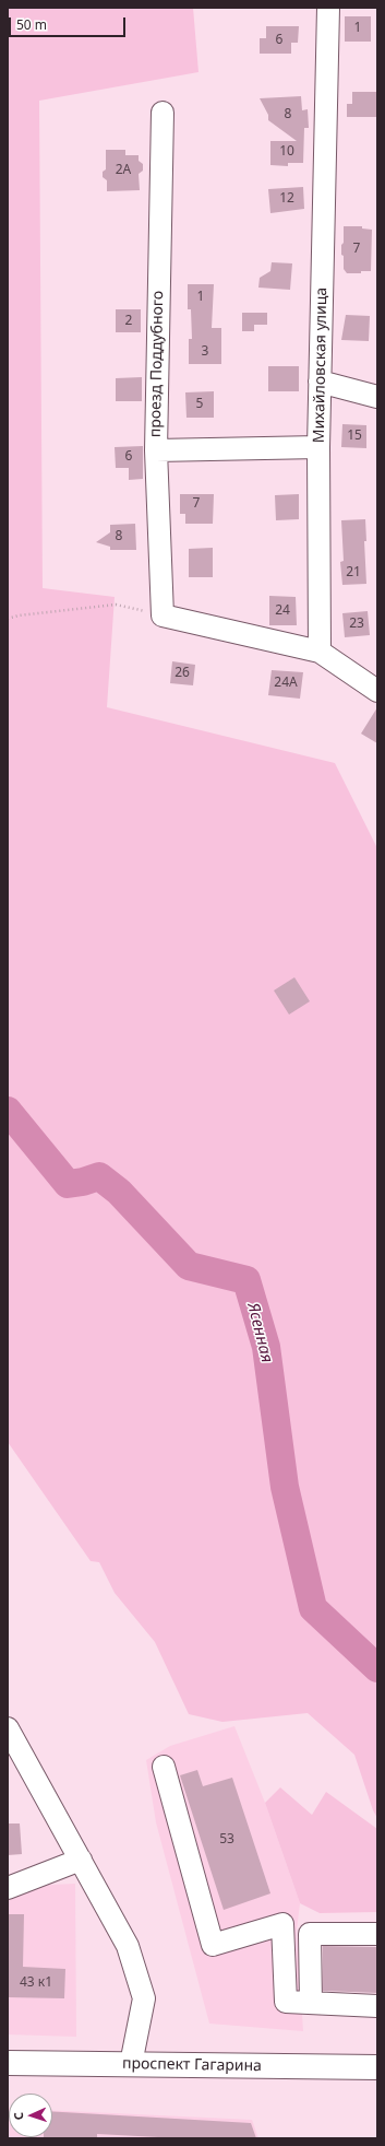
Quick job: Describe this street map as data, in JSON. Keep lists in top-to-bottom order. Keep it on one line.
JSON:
{"streets":{"main road":["проспект Гагарина"],"street":["проезд Поддубного","Михайловская улица"]},"water":["Ясенная"],"house_numbers":["1","6","8","10","2А","12","7","1","2","3","5","15","6","7","8","21","24","23","26","24А","53","43 к1"],"scale_bar":"50 m","north":"left"}
